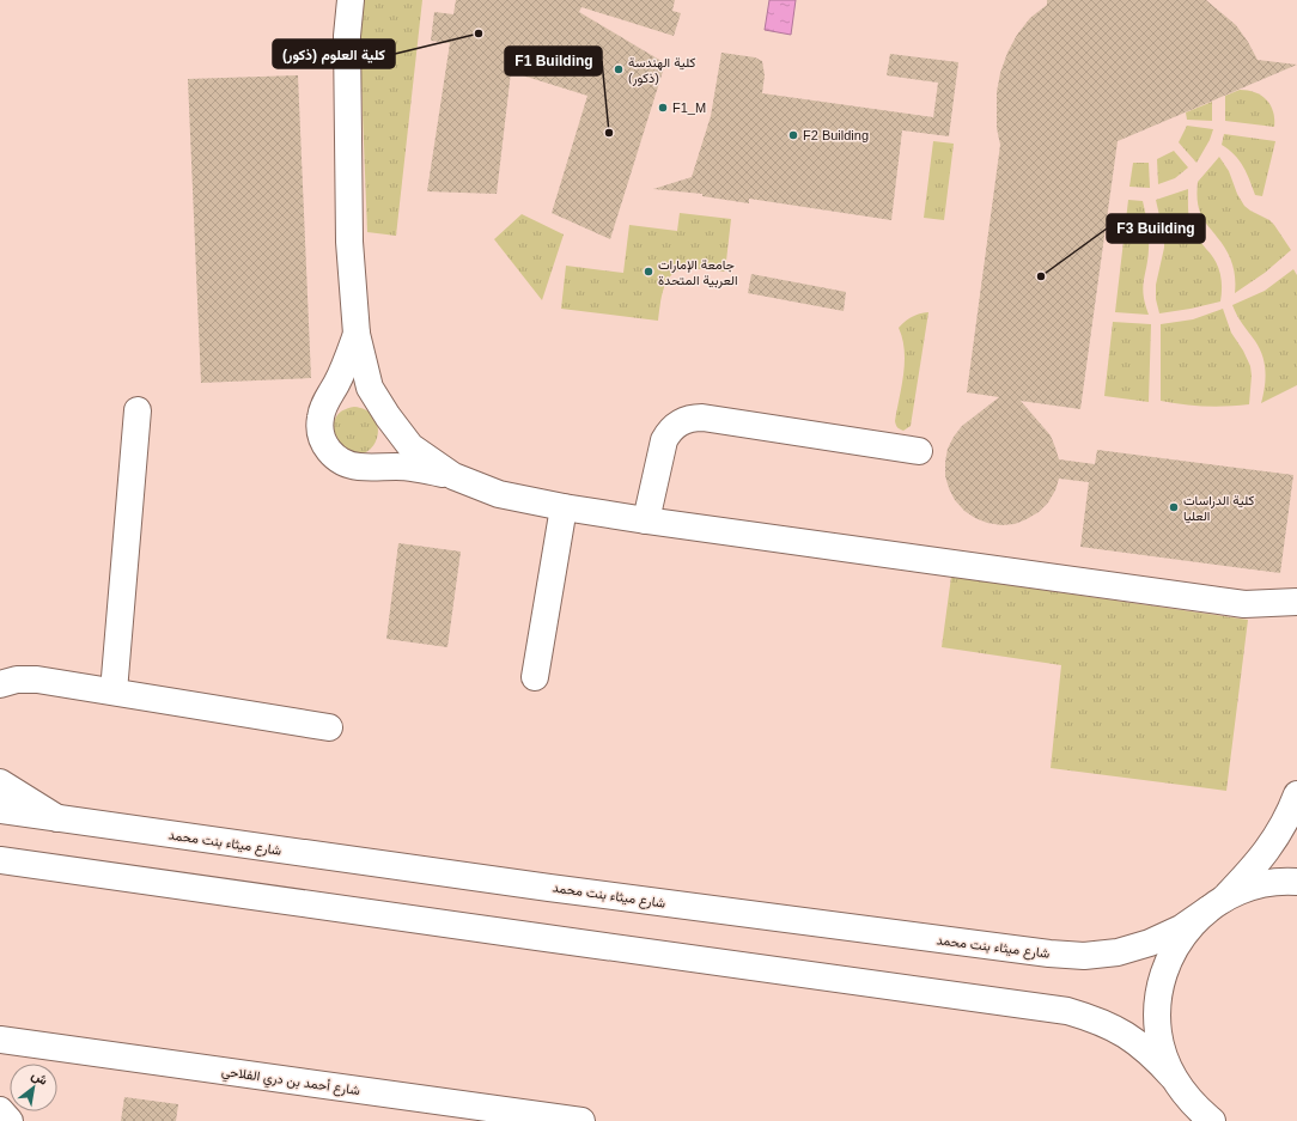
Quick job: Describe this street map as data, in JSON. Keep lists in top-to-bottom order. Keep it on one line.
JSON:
{"streets":{"main road":["شارع ميثاء بنت محمد","شارع أحمد بن دري الفلاحي"]},"places":["كلية العلوم (ذكور)","كلية الهندسة (ذكور)","F1_M","F1 Building","F2 Building","جامعة الإمارات العربية المتحدة","F3 Building","كلية الدراسات العليا"],"north":"top right"}
